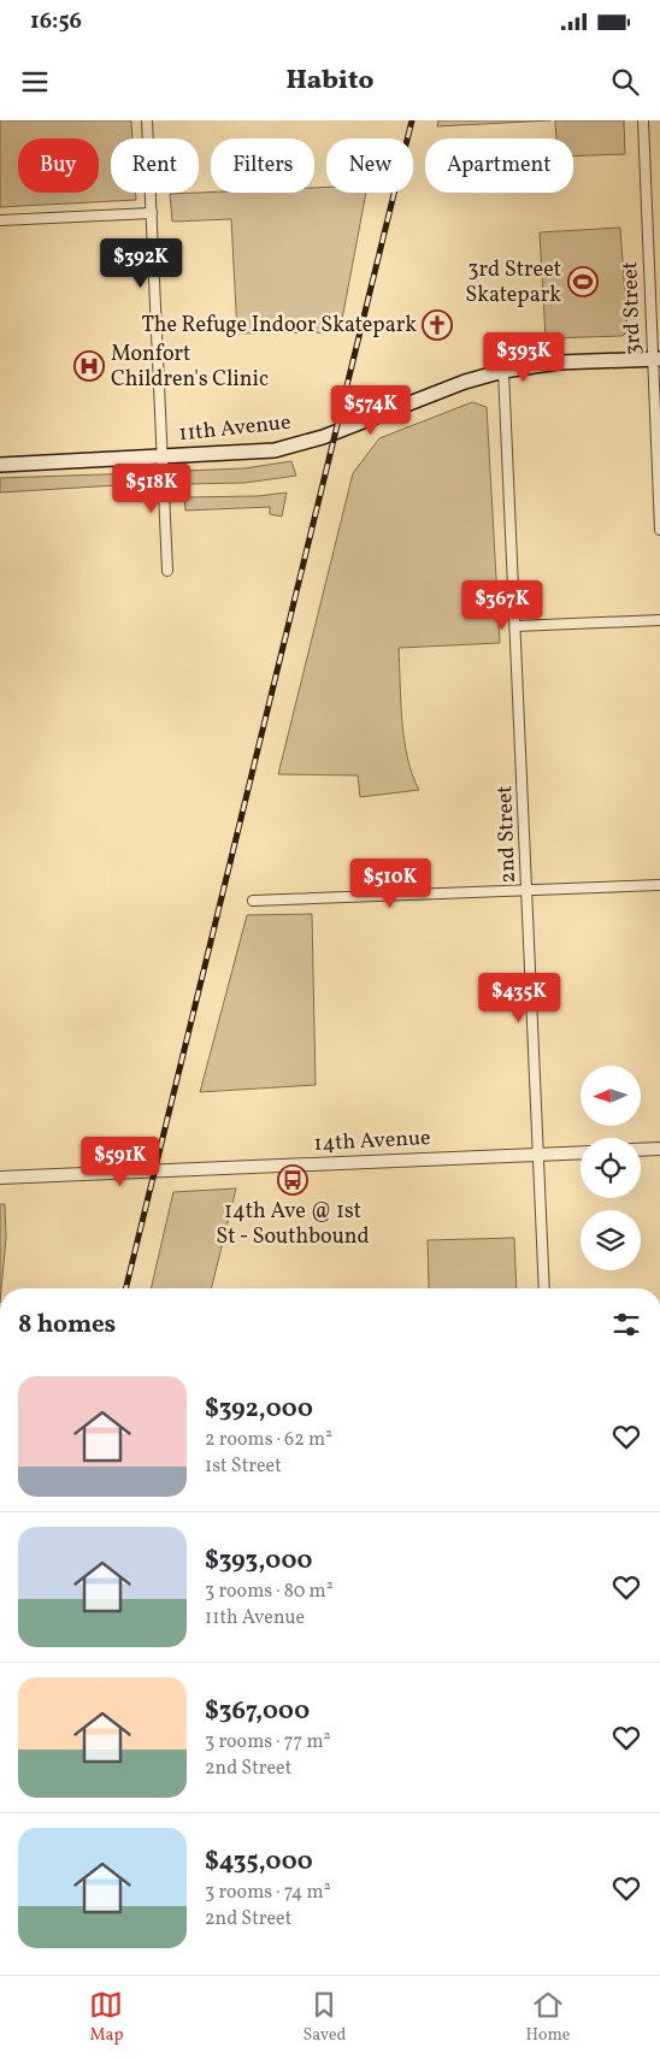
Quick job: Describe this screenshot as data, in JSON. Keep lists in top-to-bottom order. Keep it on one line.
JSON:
{"streets":{"main road":["11th Avenue"],"street":["3rd Street","2nd Street","14th Avenue"]},"crossings":[["3rd Street","11th Avenue"],["11th Avenue","2nd Street"],["2nd Street","14th Avenue"]],"places":{"sports":["3rd Street Skatepark"],"church":["The Refuge Indoor Skatepark"],"hospital":["Monfort Children's Clinic"],"bus stop":["14th Ave @ 1st St - Southbound"]},"north":"left","page":{"status":"16:56","header":"Habito","chip":["Buy","Rent","Filters","New","Apartment"],"price":["$392K","$393K","$574K","$518K","$367K","$510K","$435K","$591K"],"heading":"8 homes","list":[{"name":"$392,000","note":"2 rooms · 62 m² · 1st Street"},{"name":"$393,000","note":"3 rooms · 80 m² · 11th Avenue"},{"name":"$367,000","note":"3 rooms · 77 m² · 2nd Street"},{"name":"$435,000","note":"3 rooms · 74 m² · 2nd Street"}],"tabs":["Map","Saved","Home"]}}
